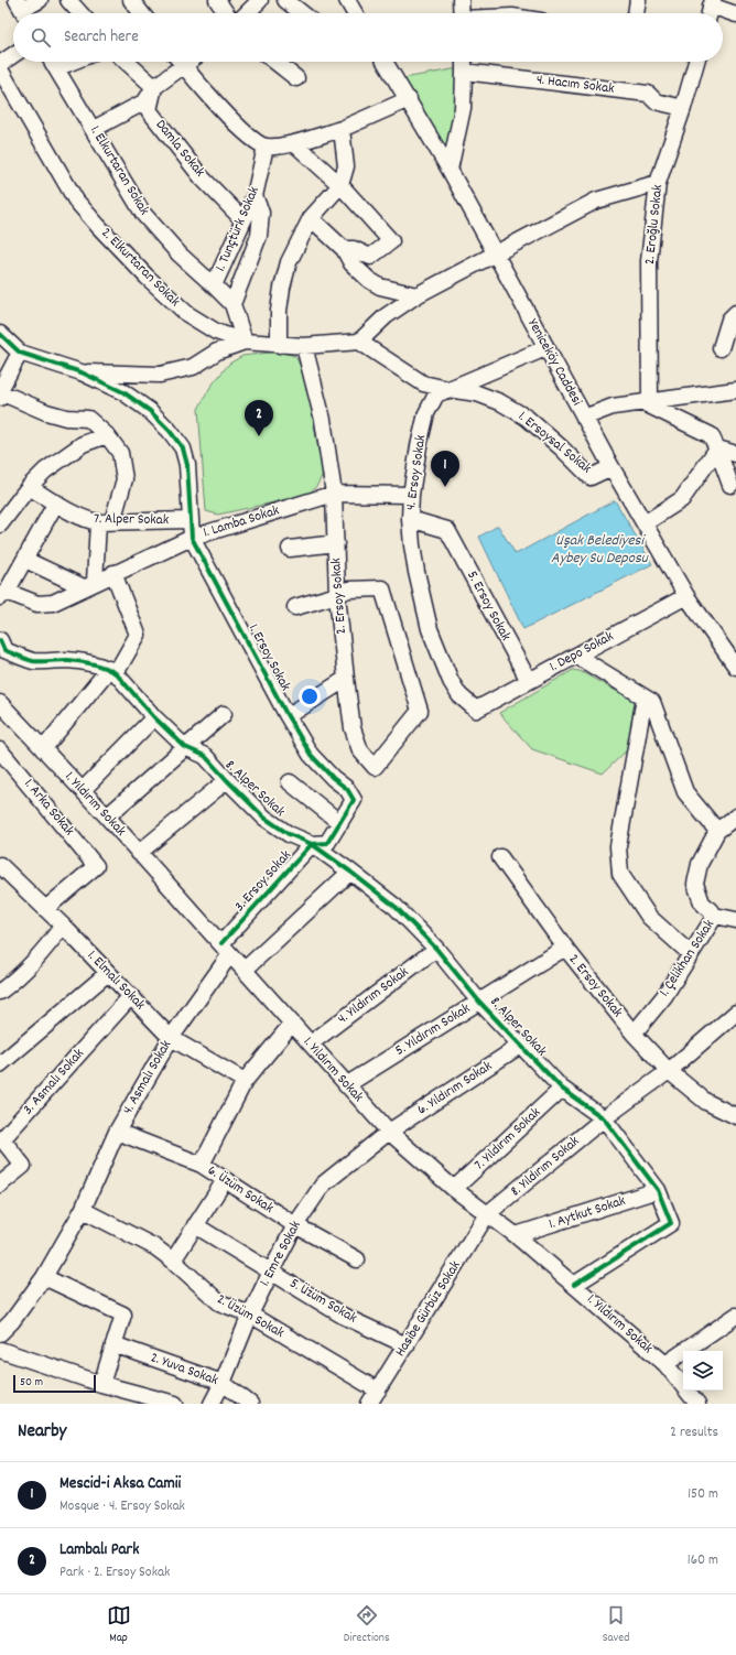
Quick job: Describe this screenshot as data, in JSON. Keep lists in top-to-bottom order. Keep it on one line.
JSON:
{"streets":{"street":["4. Hacım Sokak","Damla Sokak","1. Elkurtaran Sokak","2. Eroğlu Sokak","1. Tunçtürk Sokak","2. Elkurtaran Sokak","Yeniceköy Caddesi","1. Ersoysal Sokak","4. Ersoy Sokak","7. Alper Sokak","1. Lamba Sokak","2. Ersoy Sokak","5. Ersoy Sokak","1. Depo Sokak","1. Ersoy Sokak","8. Alper Sokak","1. Yıldırım Sokak","1. Arka Sokak","3. Ersoy Sokak","1. Çelikhan Sokak","1. Elmalı Sokak","4. Yıldırım Sokak","5. Yıldırım Sokak","4. Asmalı Sokak","3. Asmalı Sokak","6. Yıldırım Sokak","7. Yıldırım Sokak","8. Yıldırım Sokak","6. Üzüm Sokak","1. Aytkut Sokak","1. Emre Sokak","5. Üzüm Sokak","Hasibe Gürbüz Sokak","2. Üzüm Sokak","2. Yuva Sokak"]},"crossings":[["4. Hacım Sokak","2. Eroğlu Sokak"],["Damla Sokak","1. Tunçtürk Sokak"],["1. Elkurtaran Sokak","1. Tunçtürk Sokak"],["1. Elkurtaran Sokak","2. Elkurtaran Sokak"],["2. Elkurtaran Sokak","2. Ersoy Sokak"],["Yeniceköy Caddesi","1. Ersoysal Sokak"],["Yeniceköy Caddesi","4. Ersoy Sokak"],["Yeniceköy Caddesi","1. Depo Sokak"],["1. Ersoysal Sokak","4. Ersoy Sokak"],["4. Ersoy Sokak","1. Lamba Sokak"],["4. Ersoy Sokak","5. Ersoy Sokak"],["4. Ersoy Sokak","1. Depo Sokak"],["1. Lamba Sokak","2. Ersoy Sokak"],["1. Lamba Sokak","1. Ersoy Sokak"],["2. Ersoy Sokak","1. Çelikhan Sokak"],["2. Ersoy Sokak","5. Yıldırım Sokak"],["2. Ersoy Sokak","8. Yıldırım Sokak"],["5. Ersoy Sokak","1. Depo Sokak"],["8. Alper Sokak","1. Yıldırım Sokak"],["8. Alper Sokak","3. Ersoy Sokak"],["8. Alper Sokak","4. Yıldırım Sokak"],["8. Alper Sokak","5. Yıldırım Sokak"],["8. Alper Sokak","6. Yıldırım Sokak"],["8. Alper Sokak","7. Yıldırım Sokak"],["8. Alper Sokak","8. Yıldırım Sokak"],["8. Alper Sokak","1. Aytkut Sokak"],["1. Yıldırım Sokak","3. Ersoy Sokak"],["1. Yıldırım Sokak","4. Yıldırım Sokak"],["1. Yıldırım Sokak","5. Yıldırım Sokak"],["1. Yıldırım Sokak","4. Asmalı Sokak"],["1. Yıldırım Sokak","6. Yıldırım Sokak"],["1. Yıldırım Sokak","7. Yıldırım Sokak"],["1. Yıldırım Sokak","8. Yıldırım Sokak"],["1. Yıldırım Sokak","1. Aytkut Sokak"],["1. Yıldırım Sokak","1. Emre Sokak"],["1. Yıldırım Sokak","Hasibe Gürbüz Sokak"],["1. Arka Sokak","1. Elmalı Sokak"],["3. Ersoy Sokak","4. Asmalı Sokak"],["1. Elmalı Sokak","4. Asmalı Sokak"],["1. Elmalı Sokak","3. Asmalı Sokak"],["4. Asmalı Sokak","6. Üzüm Sokak"],["4. Asmalı Sokak","2. Üzüm Sokak"],["6. Yıldırım Sokak","1. Emre Sokak"],["8. Yıldırım Sokak","Hasibe Gürbüz Sokak"],["6. Üzüm Sokak","1. Emre Sokak"],["1. Emre Sokak","5. Üzüm Sokak"],["1. Emre Sokak","2. Üzüm Sokak"],["1. Emre Sokak","2. Yuva Sokak"],["5. Üzüm Sokak","Hasibe Gürbüz Sokak"],["Hasibe Gürbüz Sokak","2. Üzüm Sokak"]],"water":["Uşak Belediyesi Aybey Su Deposu"],"scale_bar":"50 m","page":{"search":"Search here","pins":["2","1"],"scale":"50 m","heading":["Nearby","2 results"],"list":[{"mark":"1","name":"Mescid-i Aksa Camii","note":"Mosque · 4. Ersoy Sokak","value":"150 m"},{"mark":"2","name":"Lambalı Park","note":"Park · 2. Ersoy Sokak","value":"160 m"}],"nav":["Map","Directions","Saved"]}}
